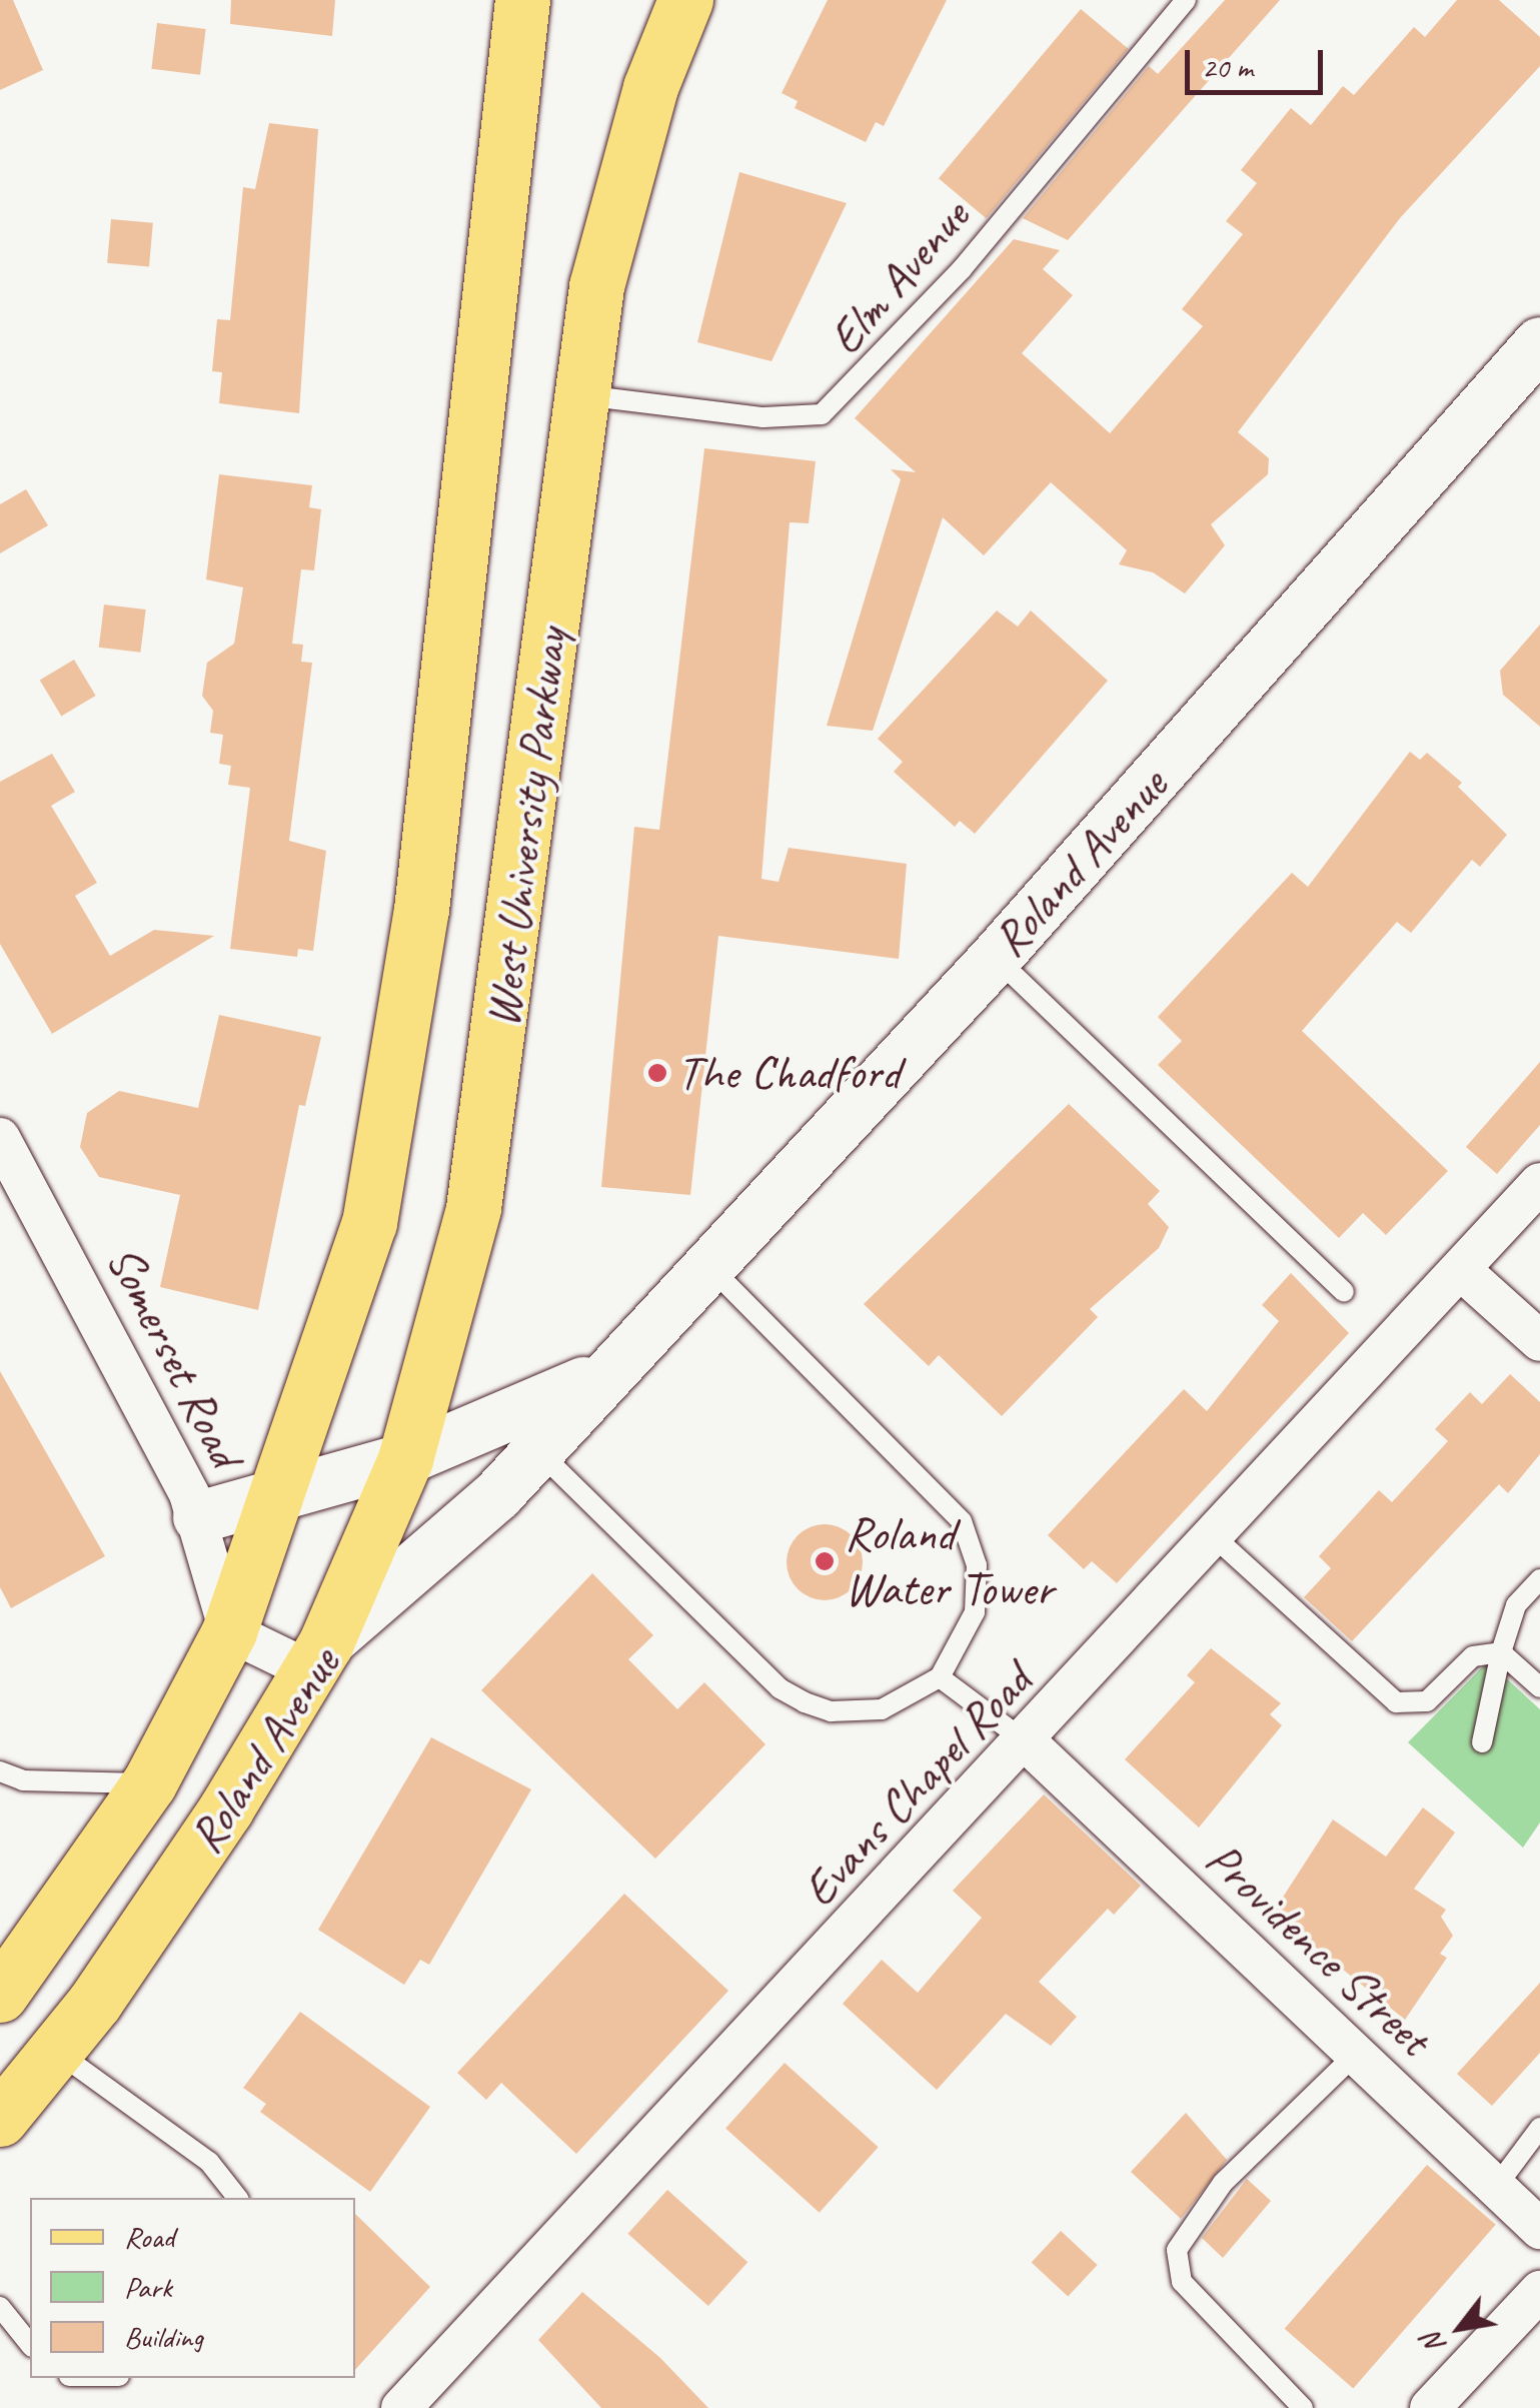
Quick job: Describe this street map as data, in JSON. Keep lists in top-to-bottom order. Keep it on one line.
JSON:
{"streets":{"main road":["West University Parkway","Roland Avenue"],"street":["Somerset Road","Evans Chapel Road","Providence Street"],"lane":["Elm Avenue"]},"crossings":[["Elm Avenue","West University Parkway"],["West University Parkway","Roland Avenue"],["Roland Avenue","Somerset Road"],["Evans Chapel Road","Providence Street"]],"places":["The Chadford","Roland Water Tower"],"legend":["Road","Park","Building"],"scale_bar":"20 m","north":"bottom left"}
